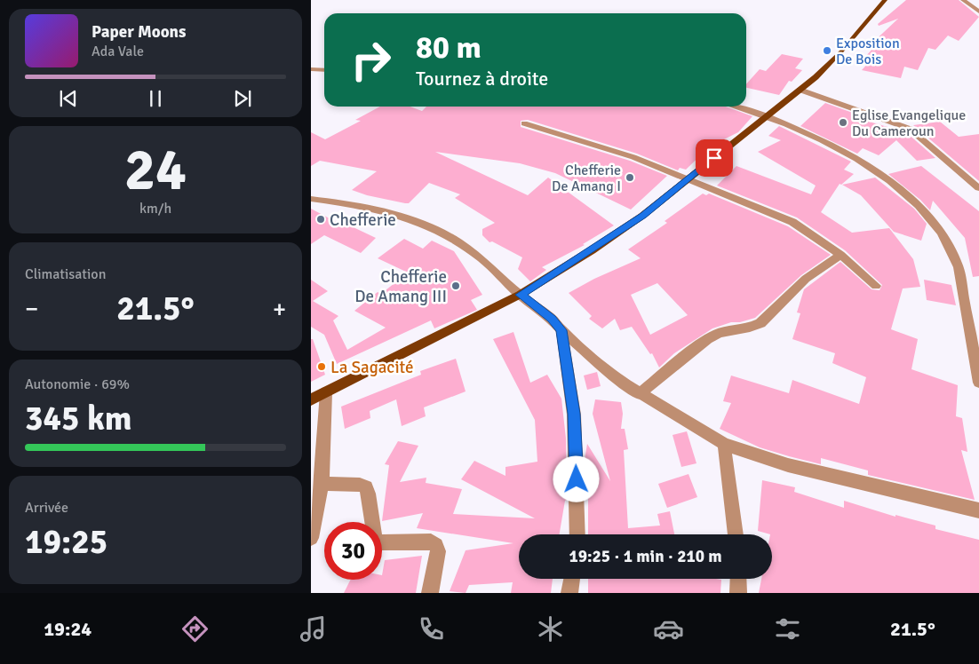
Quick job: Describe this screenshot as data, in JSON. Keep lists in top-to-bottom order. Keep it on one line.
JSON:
{"places":["Exposition De Bois","Eglise Evangelique Du Cameroun","Chefferie De Amang I","Chefferie","Chefferie De Amang III","La Sagacité"],"page":{"turn":["80 m","Tournez à droite"],"song":["Paper Moons","Ada Vale"],"tile":[["24","km/h"],"Climatisation",["Autonomie · 69%","345 km"],["Arrivée","19:25"]],"heat":["−","21.5°","+"],"limit":"30","trip":"19:25 · 1 min · 210 m","tabs":["19:24","21.5°"]}}
